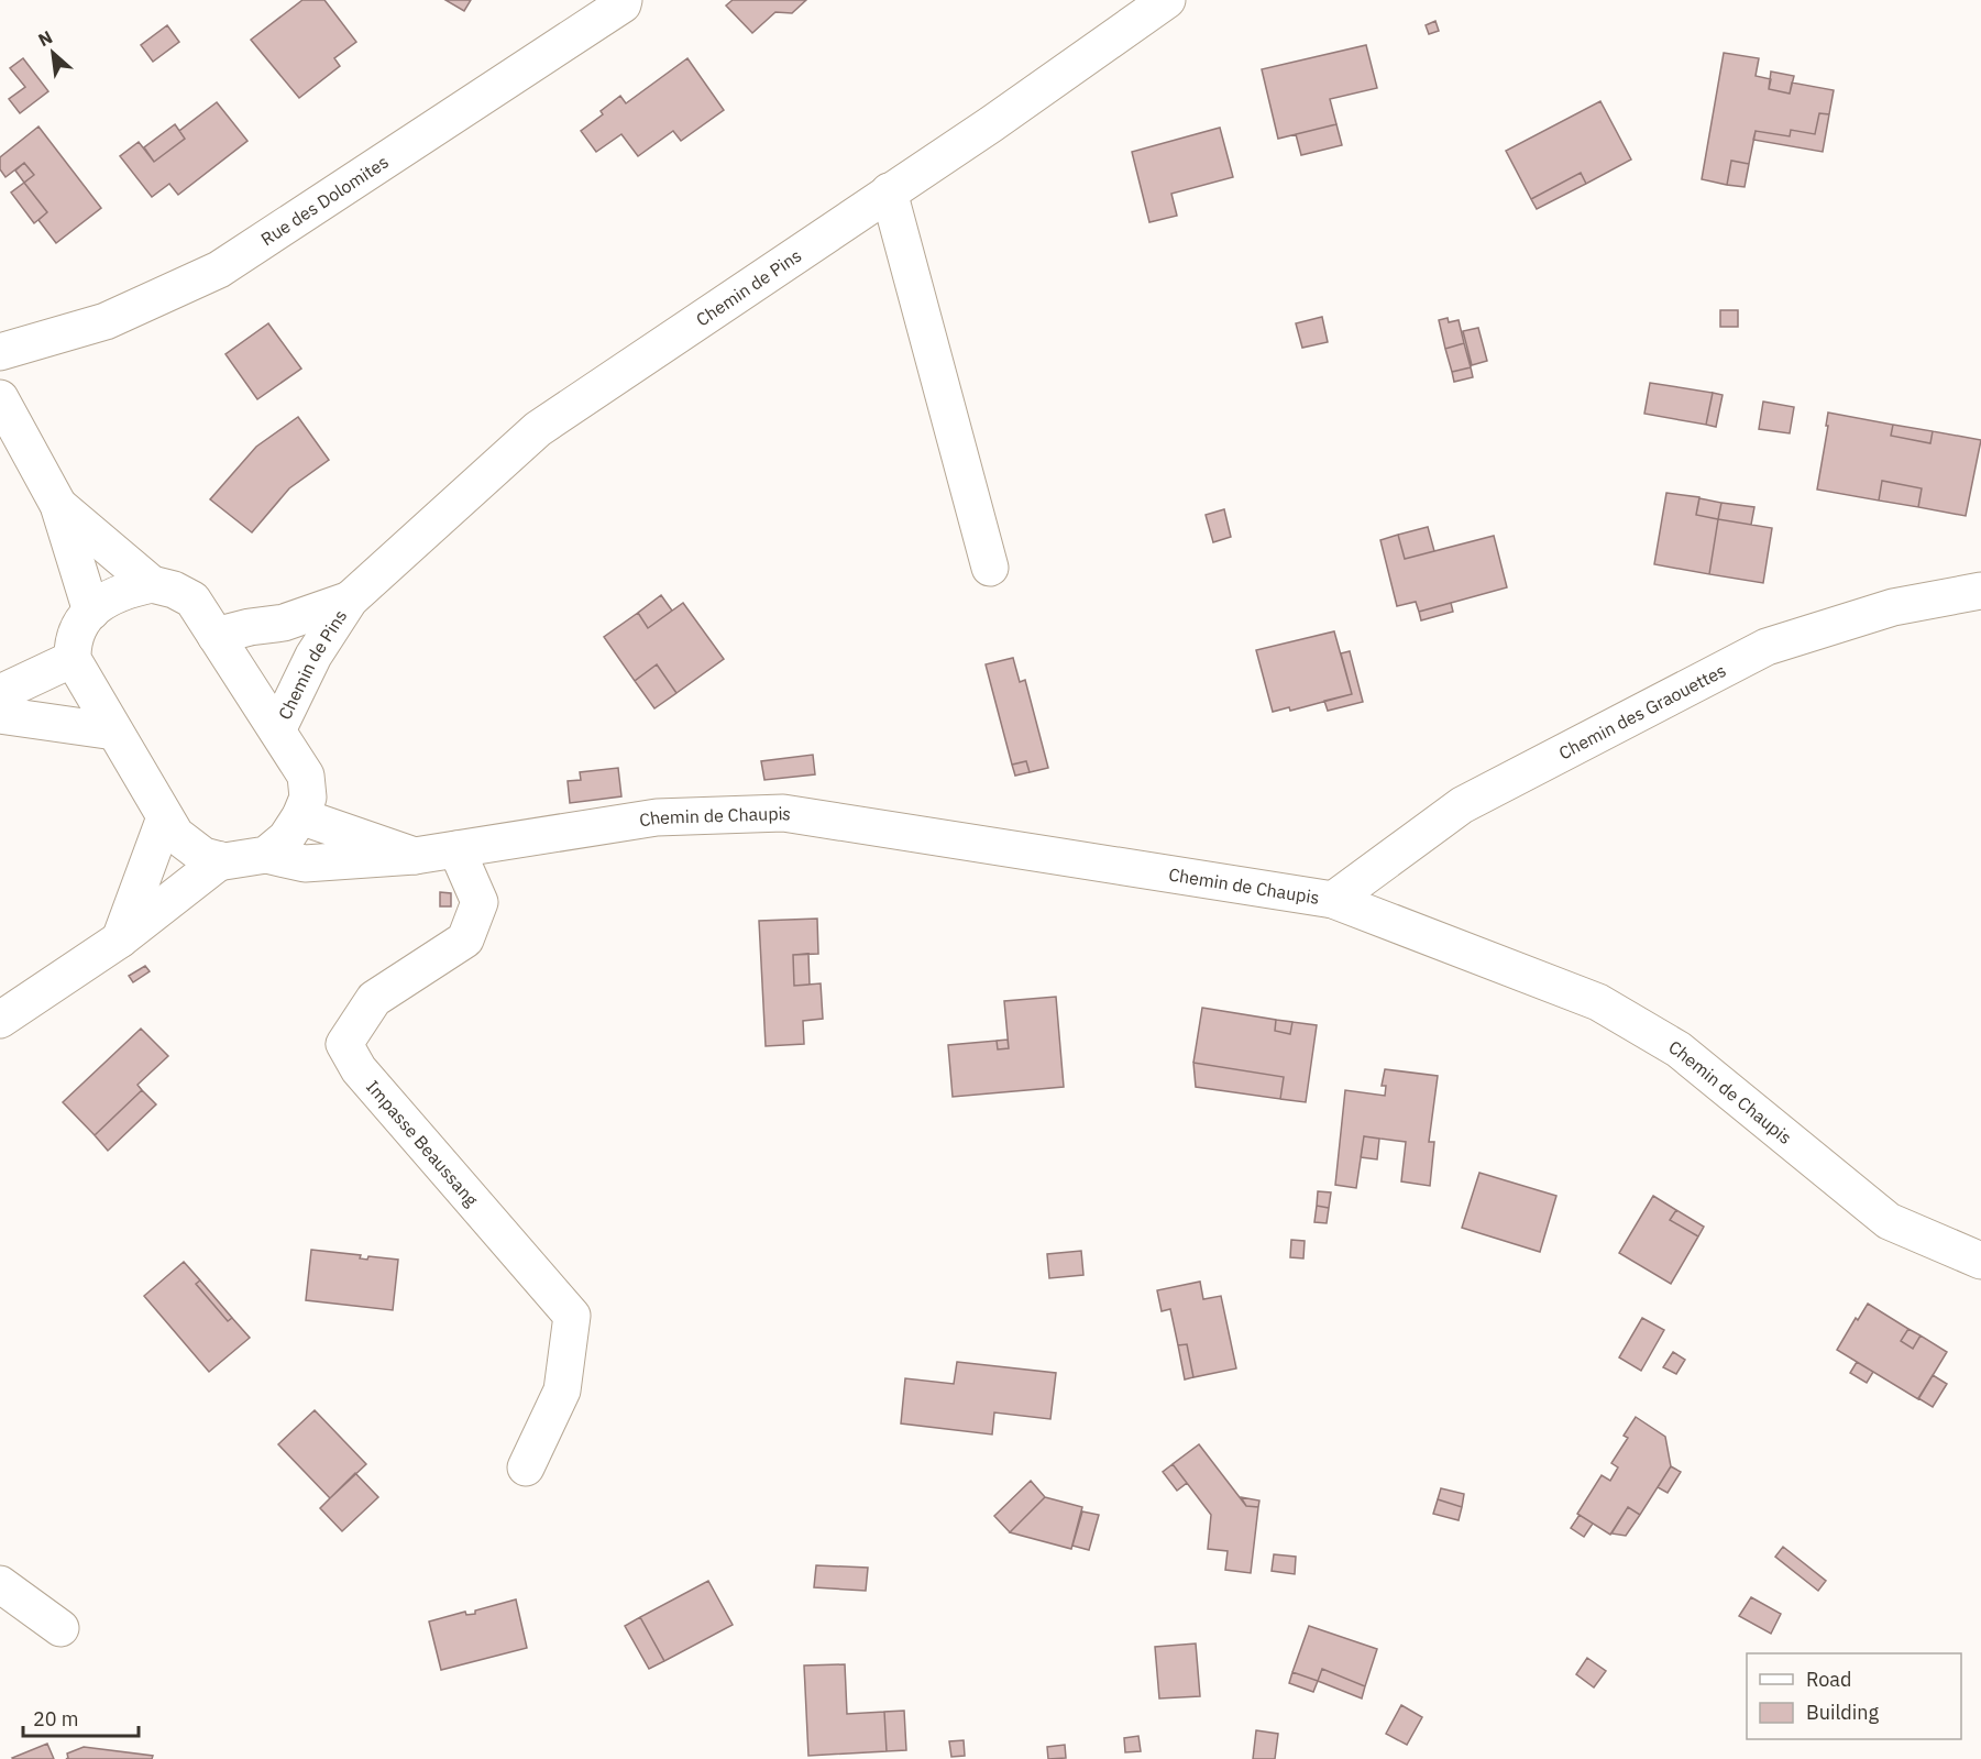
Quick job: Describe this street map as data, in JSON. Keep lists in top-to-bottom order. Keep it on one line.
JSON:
{"streets":{"street":["Rue des Dolomites","Chemin de Pins","Chemin des Graouettes","Chemin de Chaupis","Impasse Beaussang"]},"crossings":[["Chemin des Graouettes","Chemin de Chaupis"],["Chemin de Chaupis","Impasse Beaussang"]],"legend":["Road","Building"],"scale_bar":"20 m","north":"top left"}
